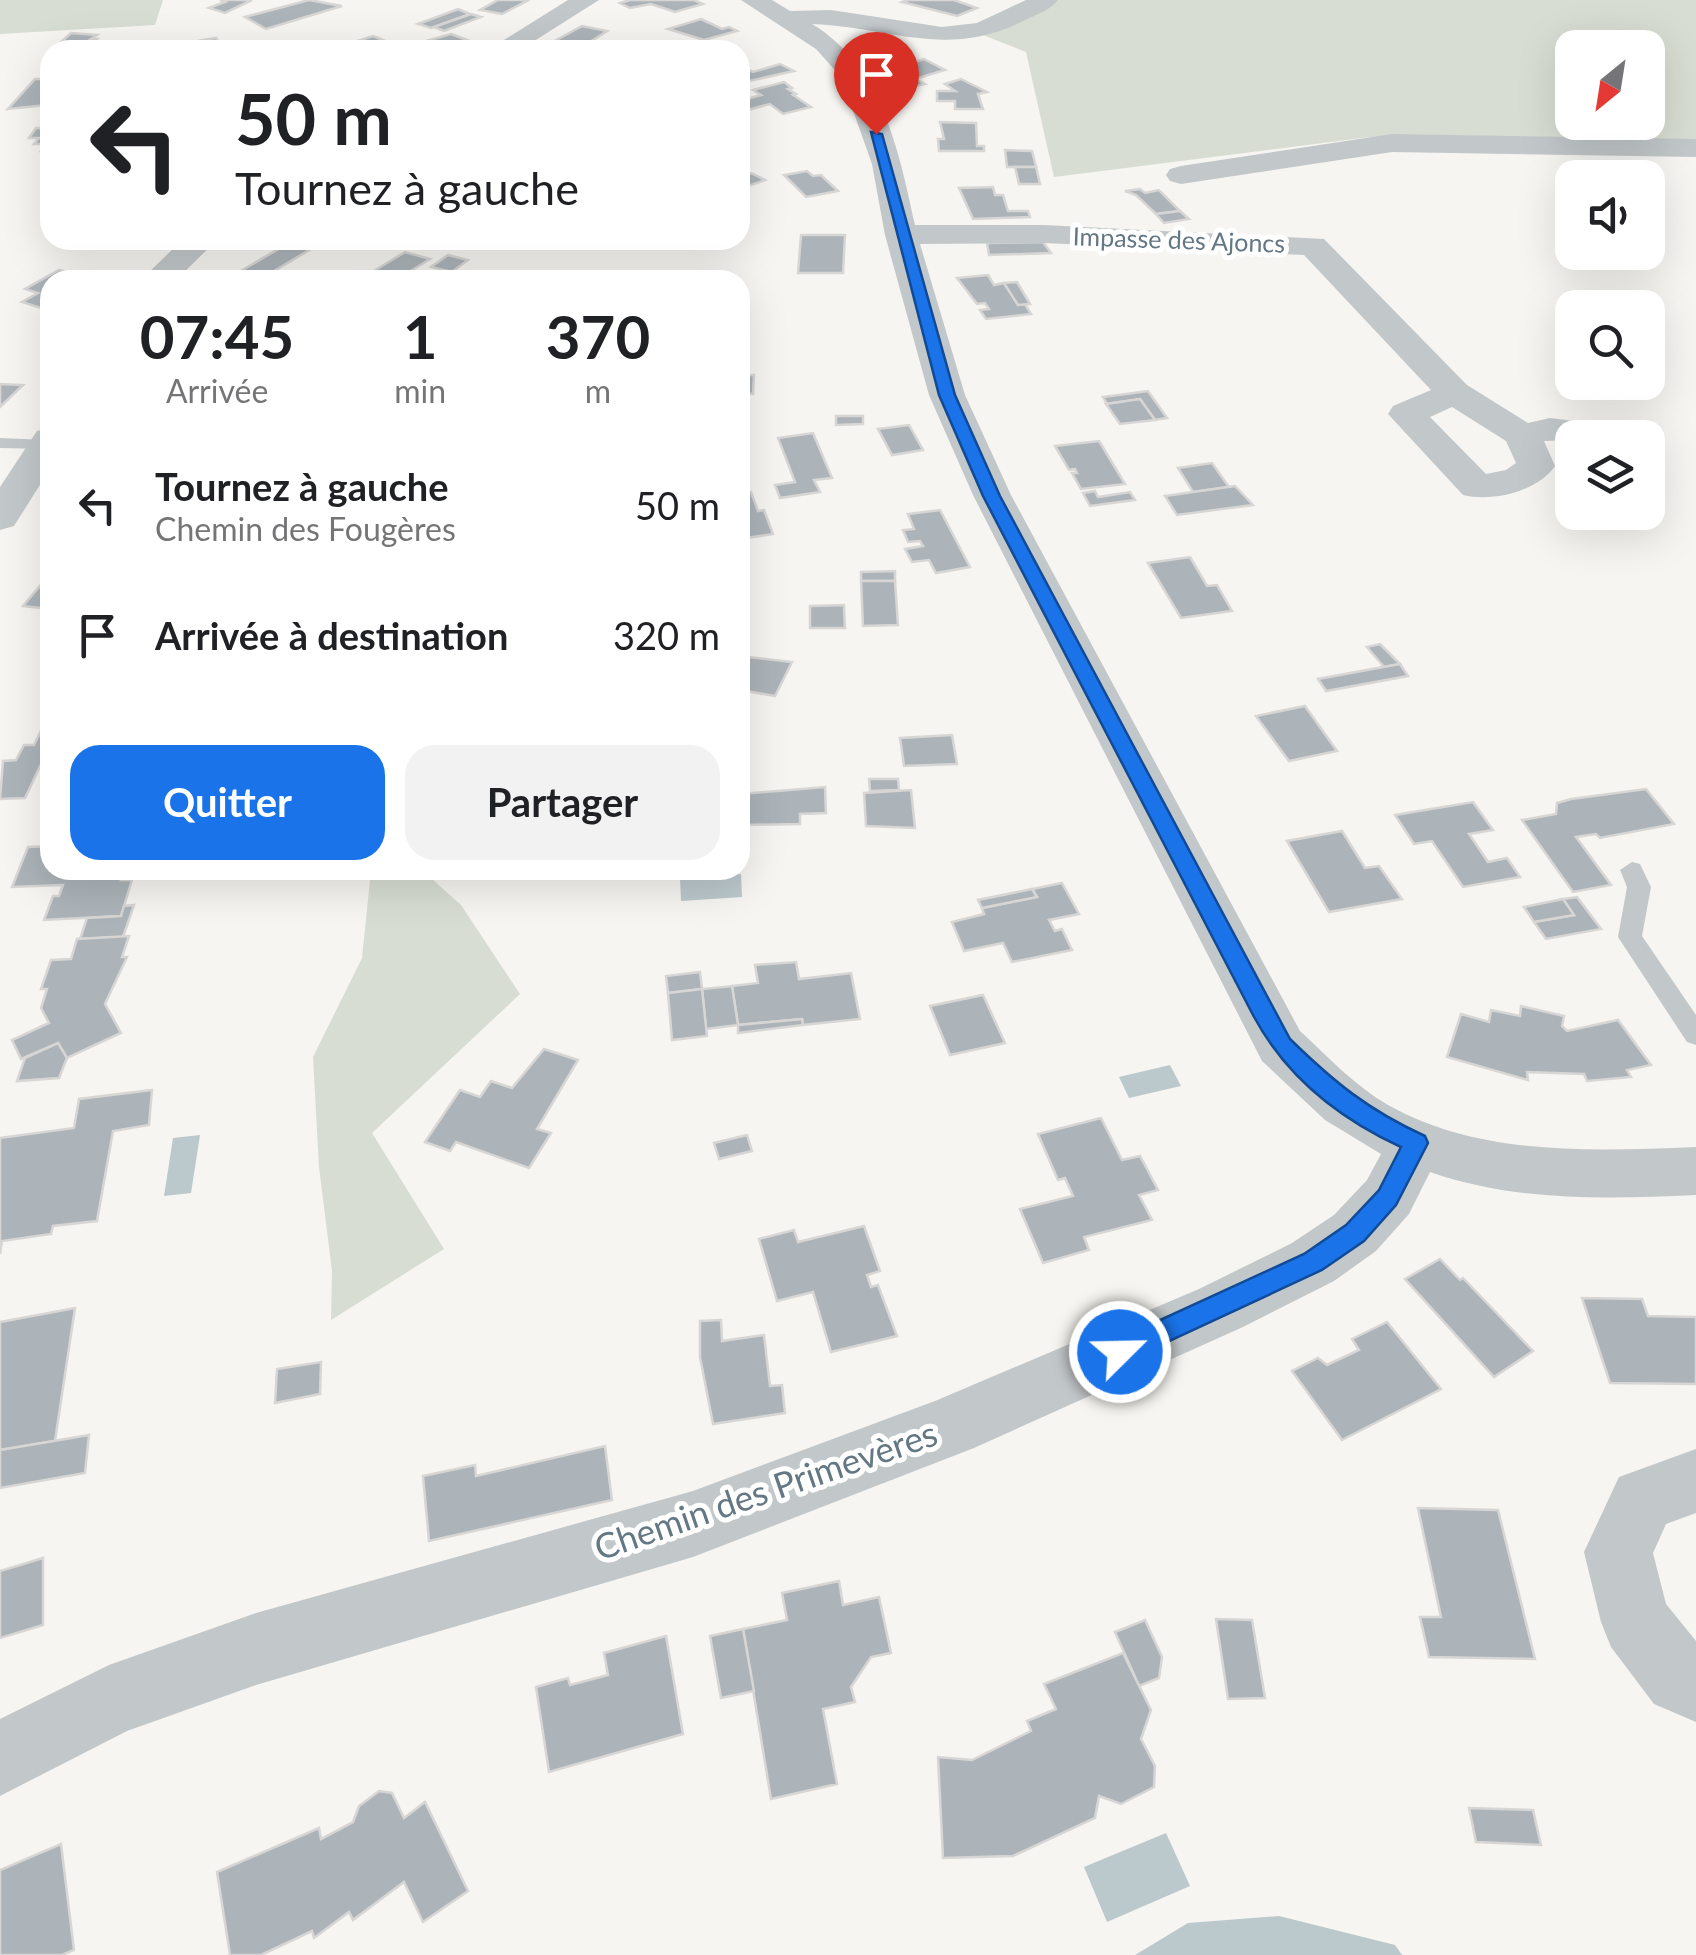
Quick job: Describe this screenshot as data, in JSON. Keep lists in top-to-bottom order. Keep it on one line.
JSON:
{"streets":{"street":["Impasse des Ajoncs","Chemin des Primevères"]},"north":"bottom left","page":{"turn":["50 m","Tournez à gauche"],"eta":["07:45","Arrivée","1","min","370","m"],"list":[{"name":"Tournez à gauche","note":"Chemin des Fougères","value":"50 m"},{"name":"Arrivée à destination","value":"320 m"}],"buttons":["Quitter","Partager"]}}
